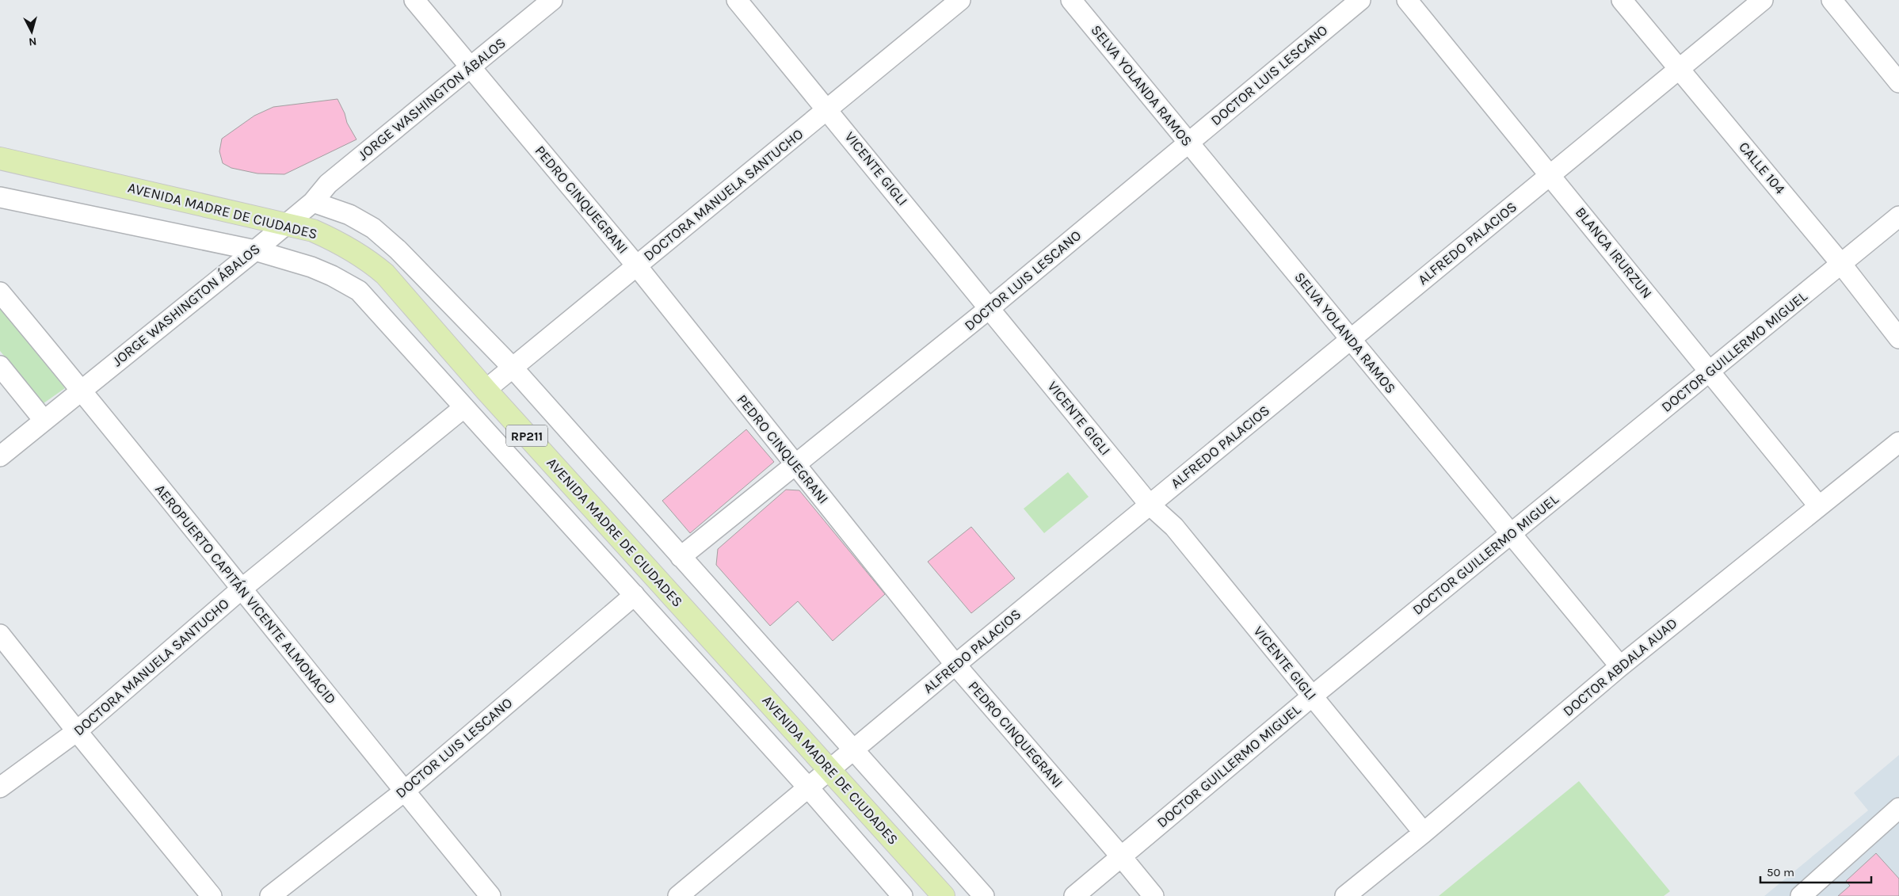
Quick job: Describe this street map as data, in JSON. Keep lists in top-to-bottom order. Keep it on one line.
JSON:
{"streets":{"main road":["AVENIDA MADRE DE CIUDADES","RP211"],"street":["DOCTOR LUIS LESCANO","SELVA YOLANDA RAMOS","JORGE WASHINGTON ÁBALOS","CALLE 104","VICENTE GIGLI","DOCTORA MANUELA SANTUCHO","PEDRO CINQUEGRANI","ALFREDO PALACIOS","BLANCA IRURZUN","DOCTOR GUILLERMO MIGUEL","AEROPUERTO CAPITÁN VICENTE ALMONACID","DOCTOR ABDALA AUAD"]},"crossings":[["DOCTOR LUIS LESCANO","SELVA YOLANDA RAMOS"],["DOCTOR LUIS LESCANO","VICENTE GIGLI"],["DOCTOR LUIS LESCANO","PEDRO CINQUEGRANI"],["DOCTOR LUIS LESCANO","AEROPUERTO CAPITÁN VICENTE ALMONACID"],["SELVA YOLANDA RAMOS","ALFREDO PALACIOS"],["SELVA YOLANDA RAMOS","DOCTOR GUILLERMO MIGUEL"],["SELVA YOLANDA RAMOS","DOCTOR ABDALA AUAD"],["JORGE WASHINGTON ÁBALOS","PEDRO CINQUEGRANI"],["JORGE WASHINGTON ÁBALOS","AVENIDA MADRE DE CIUDADES"],["JORGE WASHINGTON ÁBALOS","AEROPUERTO CAPITÁN VICENTE ALMONACID"],["CALLE 104","ALFREDO PALACIOS"],["CALLE 104","DOCTOR GUILLERMO MIGUEL"],["VICENTE GIGLI","DOCTORA MANUELA SANTUCHO"],["VICENTE GIGLI","ALFREDO PALACIOS"],["VICENTE GIGLI","DOCTOR GUILLERMO MIGUEL"],["VICENTE GIGLI","DOCTOR ABDALA AUAD"],["DOCTORA MANUELA SANTUCHO","PEDRO CINQUEGRANI"],["DOCTORA MANUELA SANTUCHO","AVENIDA MADRE DE CIUDADES"],["DOCTORA MANUELA SANTUCHO","AEROPUERTO CAPITÁN VICENTE ALMONACID"],["PEDRO CINQUEGRANI","ALFREDO PALACIOS"],["PEDRO CINQUEGRANI","DOCTOR GUILLERMO MIGUEL"],["AVENIDA MADRE DE CIUDADES","ALFREDO PALACIOS"],["ALFREDO PALACIOS","BLANCA IRURZUN"],["BLANCA IRURZUN","DOCTOR GUILLERMO MIGUEL"],["BLANCA IRURZUN","DOCTOR ABDALA AUAD"]],"scale_bar":"50 m","north":"bottom"}
